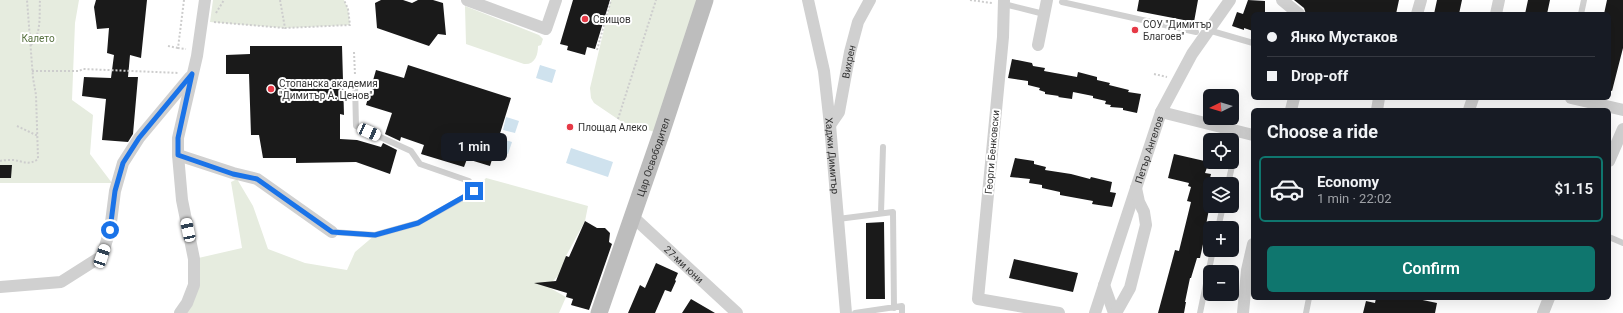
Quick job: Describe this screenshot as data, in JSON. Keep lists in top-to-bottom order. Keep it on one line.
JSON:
{"streets":{"street":["Вихрен","Петър Ангелов","Георги Бенковски","Хаджи Димитър","Цар Освободител","27-ми юни"]},"crossings":[["Вихрен","Хаджи Димитър"],["Цар Освободител","27-ми юни"]],"parks":["Калето"],"places":["Свищов","СОУ \"Димитър Благоев\"","Стопанска академия \"Димитър А. Ценов\"","Площад Алеко"],"north":"left","page":{"banner":["Янко Мустаков","Drop-off"],"map_buttons":["+","−"],"heading":"Choose a ride","bubble":"1 min","list":[{"name":"Economy","note":"1 min · 22:02","value":"$1.15"}],"buttons":"Confirm"}}
